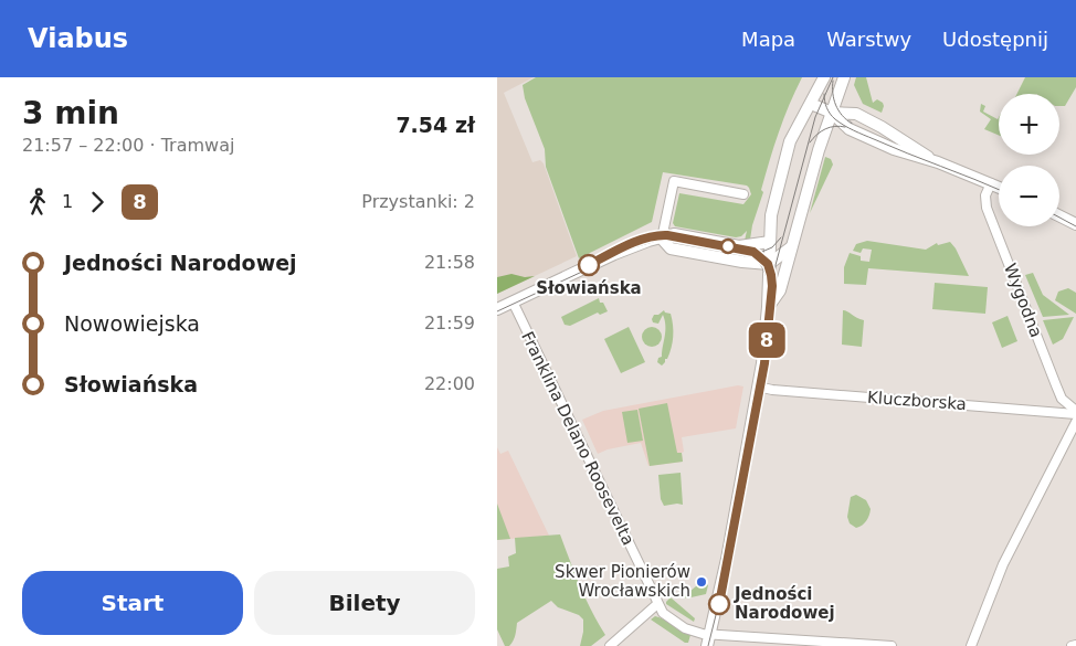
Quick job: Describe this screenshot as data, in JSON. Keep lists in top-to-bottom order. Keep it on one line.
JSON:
{"streets":{"street":["Wygodna","Kluczborska","Franklina Delano Roosevelta"]},"crossings":[["Wygodna","Kluczborska"]],"places":["Słowiańska","Skwer Pionierów Wrocławskich","Jedności Narodowej"],"lines":["tram line 8"],"page":{"header":"Viabus","nav":["Mapa","Warstwy","Udostępnij"],"heading":["3 min","21:57 – 22:00 · Tramwaj","7.54 zł"],"on_map":"8","map_buttons":["+","−"],"legs":["1","8","Przystanki: 2"],"list":[{"name":"Jedności Narodowej","value":"21:58"},{"name":"Nowowiejska","value":"21:59"},{"name":"Słowiańska","value":"22:00"}],"buttons":["Start","Bilety"]}}
